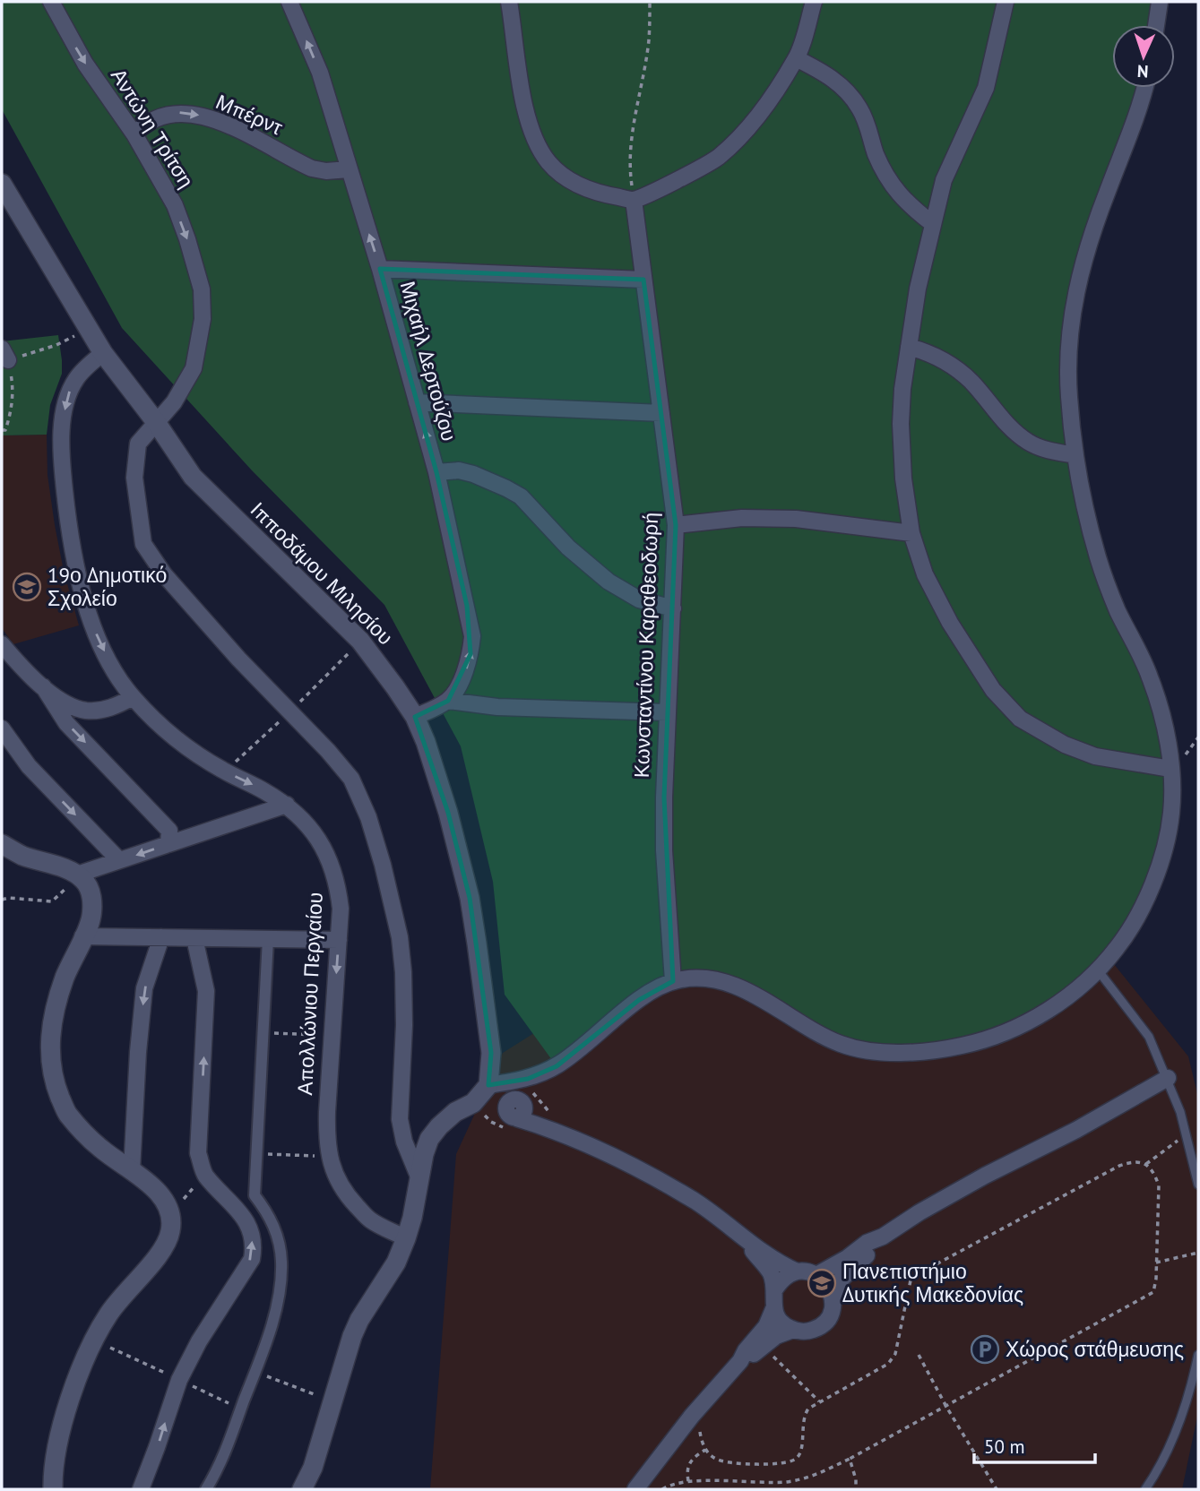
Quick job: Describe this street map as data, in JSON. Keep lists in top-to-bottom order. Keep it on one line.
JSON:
{"streets":{"street":["Μπέρντ","Αντώνη Τρίτση","Μιχαήλ Δερτούζου","Ιπποδάμου Μιλησίου","Κωνσταντίνου Καραθεοδωρή","Απολλώνιου Περγαίου"]},"crossings":[["Μπέρντ","Αντώνη Τρίτση"],["Μπέρντ","Μιχαήλ Δερτούζου"],["Αντώνη Τρίτση","Ιπποδάμου Μιλησίου"],["Ιπποδάμου Μιλησίου","Απολλώνιου Περγαίου"]],"one_way":["Μπέρντ","Μιχαήλ Δερτούζου"],"places":{"school or university":["19ο Δημοτικό Σχολείο","Πανεπιστήμιο Δυτικής Μακεδονίας"],"parking":["Χώρος στάθμευσης"]},"scale_bar":"50 m","north":"bottom"}
